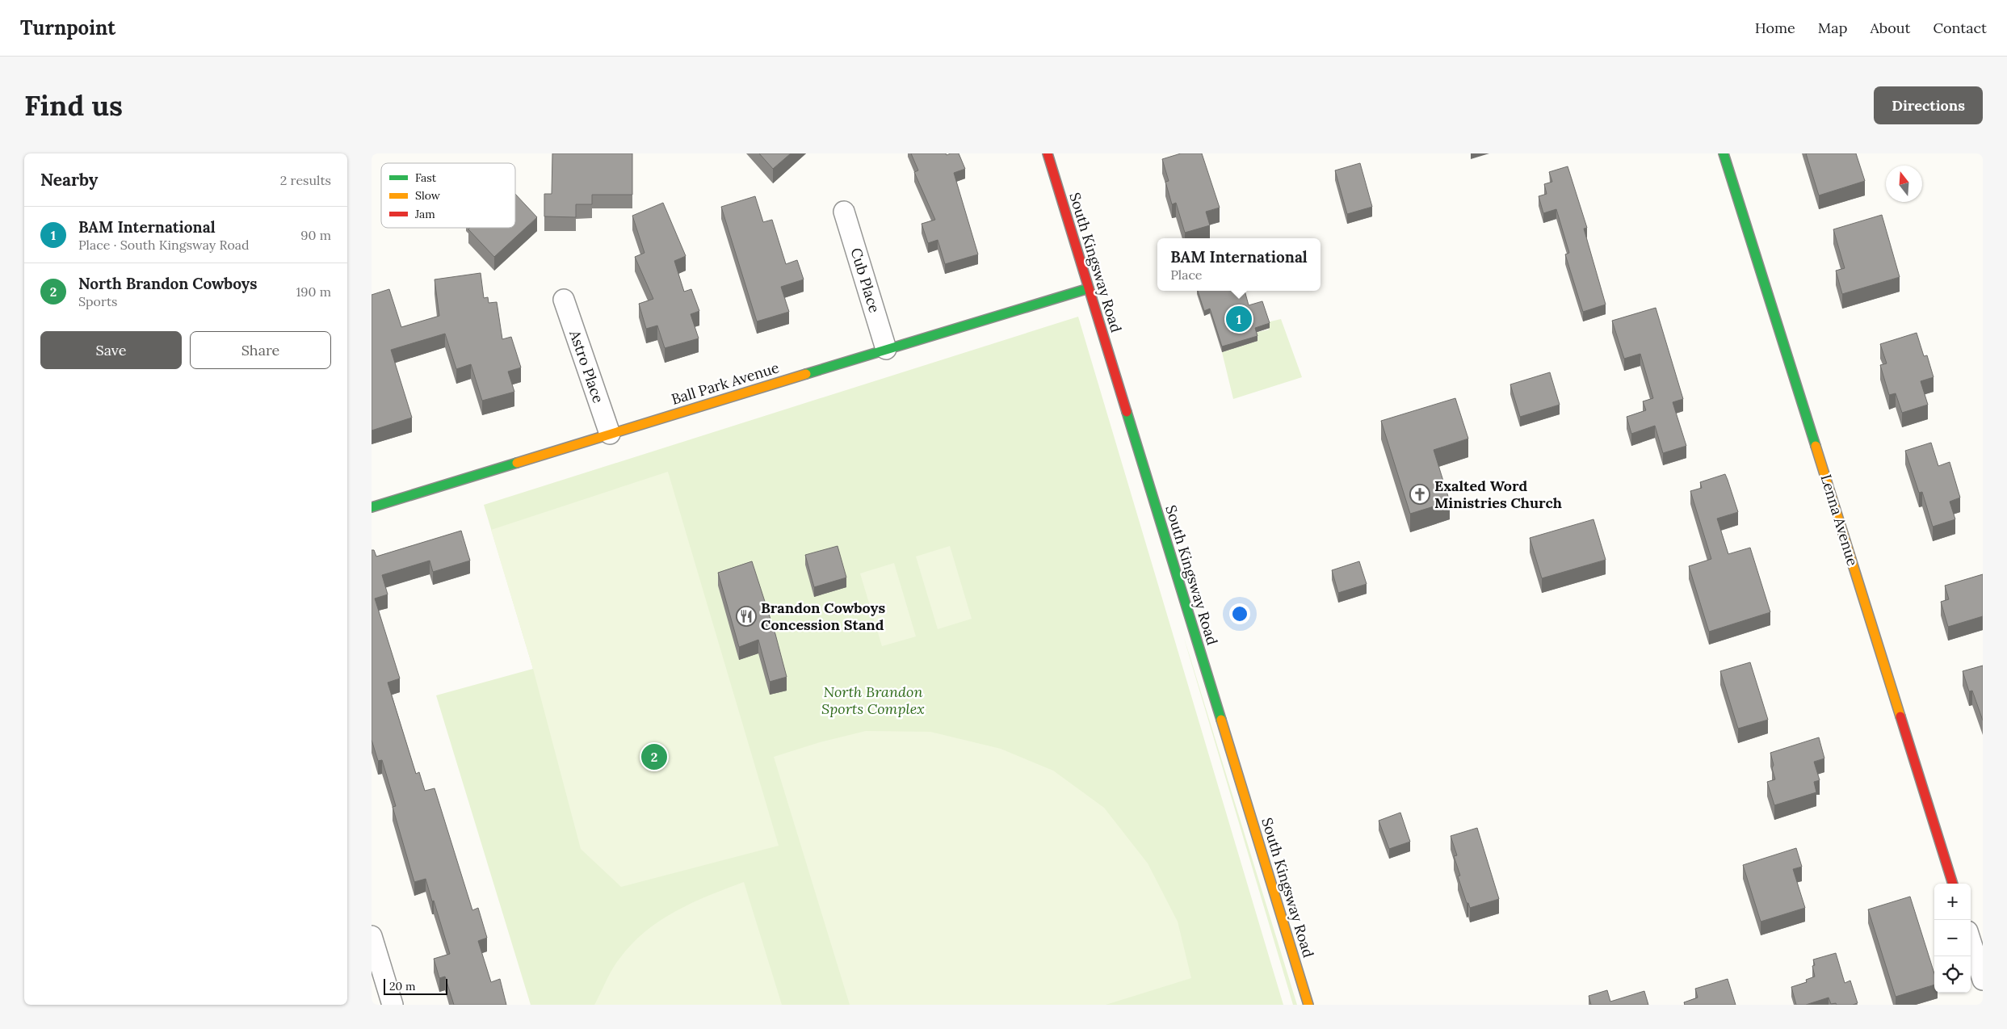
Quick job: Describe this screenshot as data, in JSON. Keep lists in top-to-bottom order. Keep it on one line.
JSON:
{"streets":{"street":["South Kingsway Road","Cub Place","Astro Place","Ball Park Avenue","Lenna Avenue"]},"crossings":[["South Kingsway Road","Ball Park Avenue"],["Cub Place","Ball Park Avenue"],["Astro Place","Ball Park Avenue"]],"parks":["North Brandon Sports Complex"],"places":{"church":["Exalted Word Ministries Church"],"restaurant":["Brandon Cowboys Concession Stand"]},"legend":["Fast","Slow","Jam"],"scale_bar":"20 m","north":"top","page":{"header":"Turnpoint","nav":["Home","Map","About","Contact"],"buttons":["Directions",["Save","Share"]],"title":"Find us","heading":["Nearby","2 results"],"list":[{"mark":"1","name":"BAM International","note":"Place · South Kingsway Road","value":"90 m"},{"mark":"2","name":"North Brandon Cowboys","note":"Sports","value":"190 m"}],"popup":["BAM International","Place"],"pins":["1","2"],"map_buttons":["+","−"],"scale":"20 m"}}
